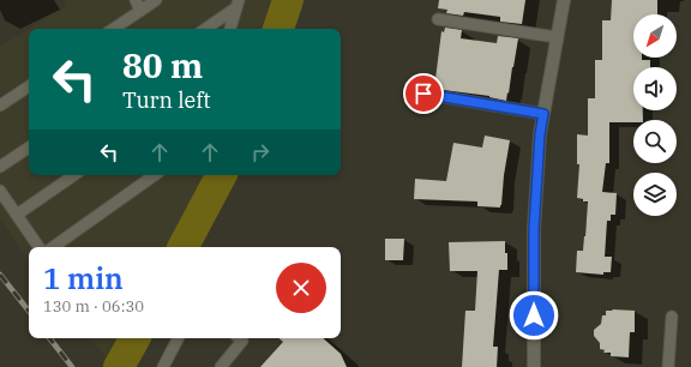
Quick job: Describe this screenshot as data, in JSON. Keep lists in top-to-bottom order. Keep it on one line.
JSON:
{"north":"bottom left","page":{"turn":["80 m","Turn left"],"heading":["1 min","130 m · 06:30"]}}
